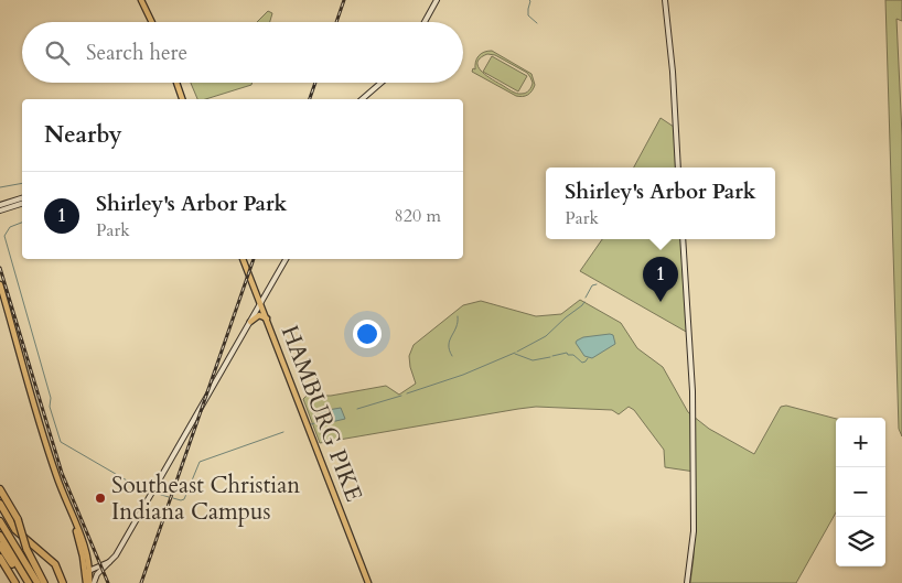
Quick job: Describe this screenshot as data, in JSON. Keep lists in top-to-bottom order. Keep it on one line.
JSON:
{"streets":{"main road":["HAMBURG PIKE"]},"places":["Southeast Christian Indiana Campus"],"page":{"search":"Search here","heading":"Nearby","popup":["Shirley's Arbor Park","Park"],"list":[{"mark":"1","name":"Shirley's Arbor Park","note":"Park","value":"820 m"}],"pins":"1","map_buttons":["+","−"]}}
